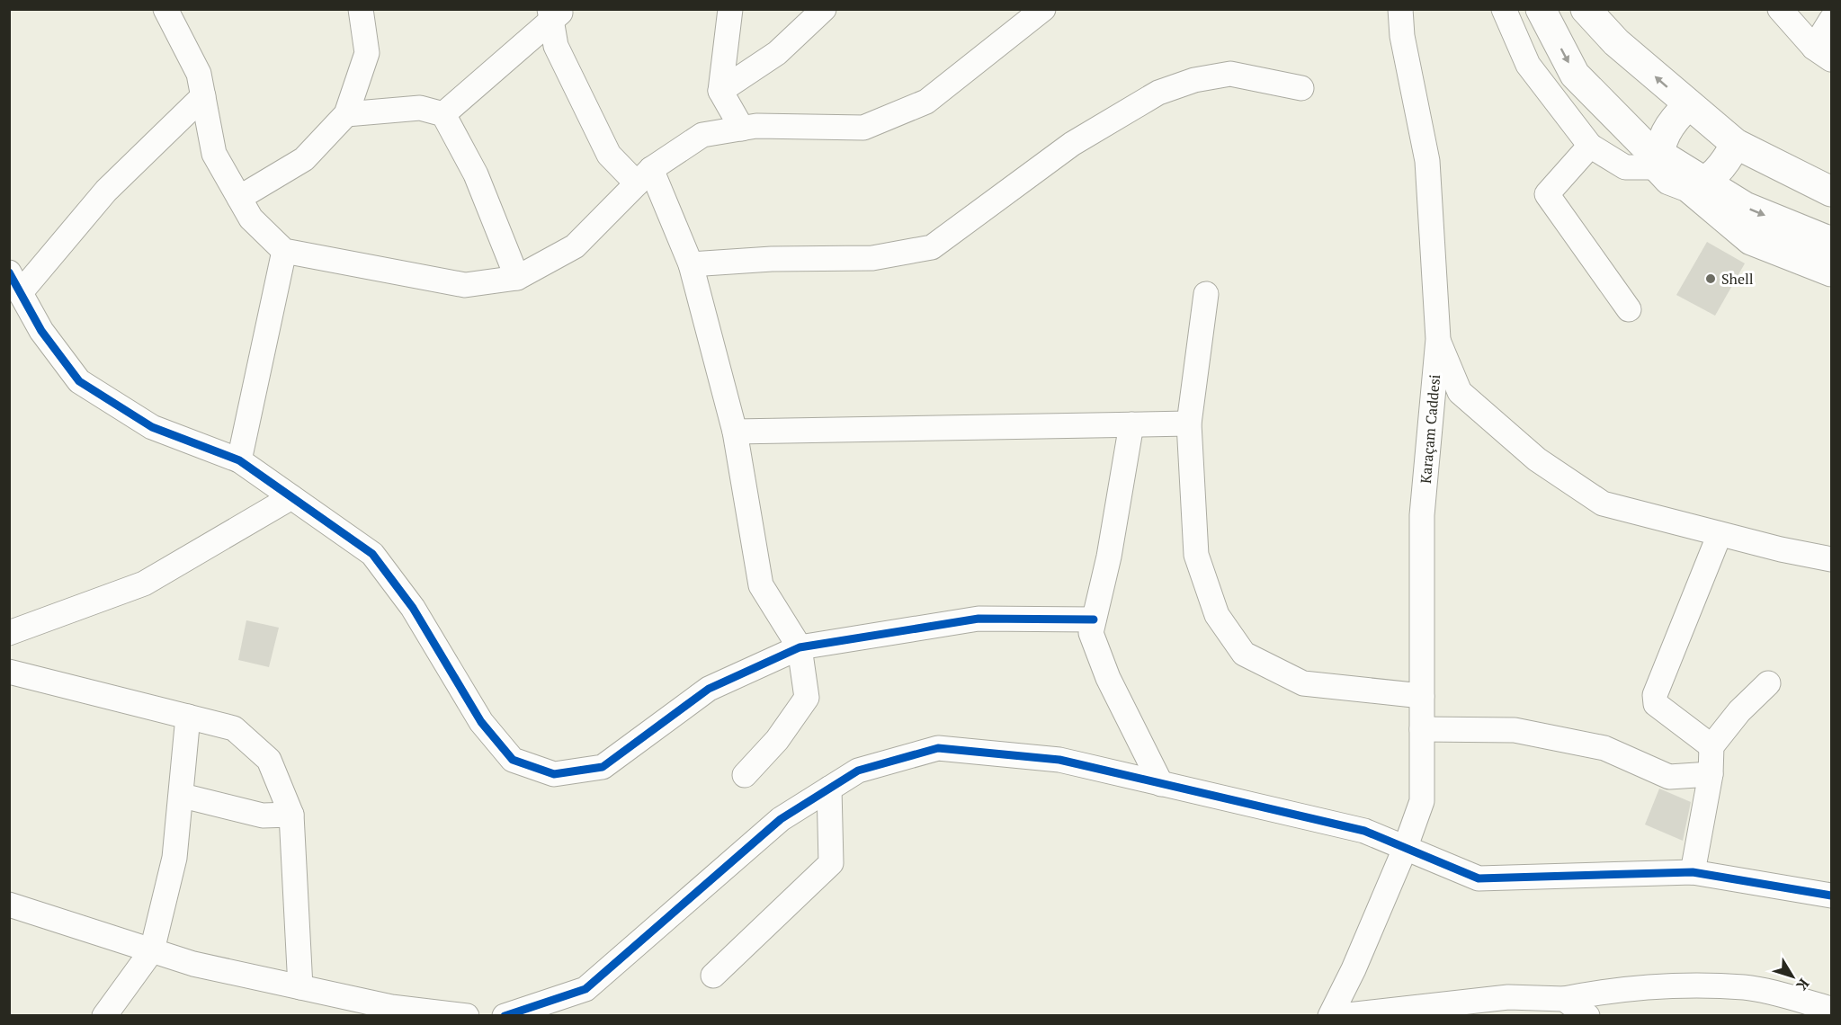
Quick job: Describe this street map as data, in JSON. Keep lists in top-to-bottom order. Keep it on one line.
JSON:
{"streets":{"street":["Karaçam Caddesi"]},"places":["Shell"],"north":"bottom right"}
